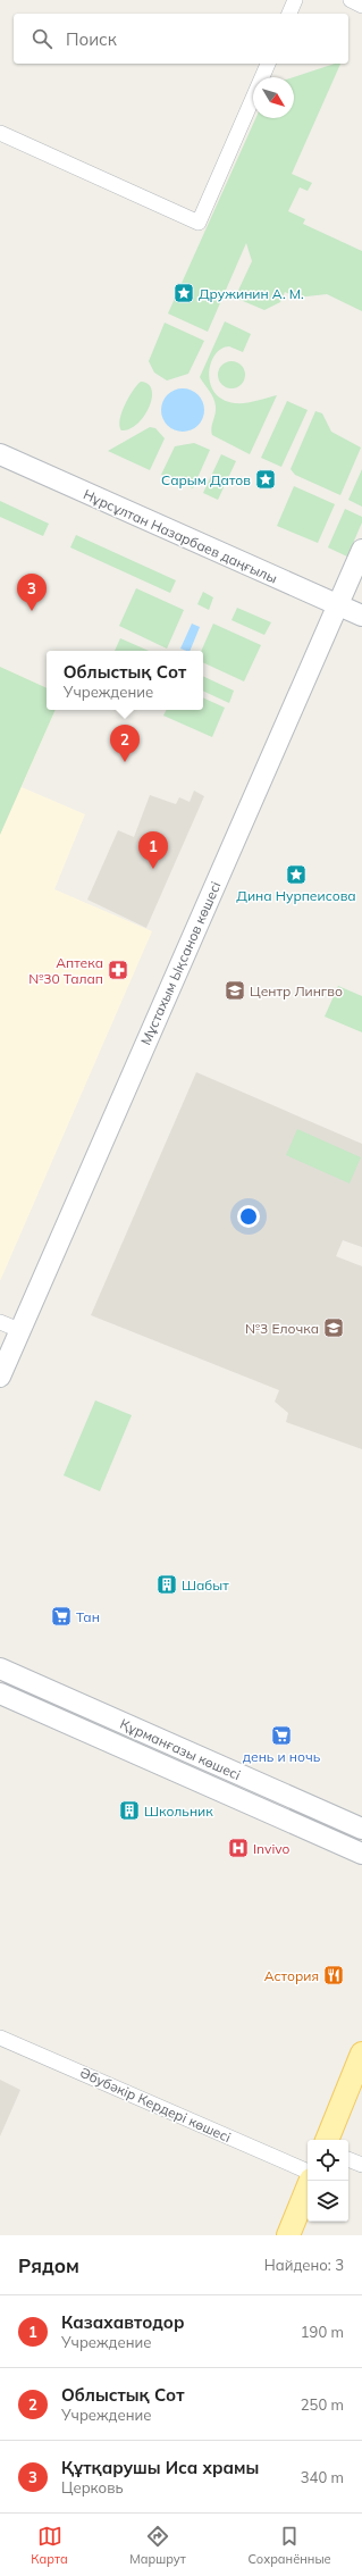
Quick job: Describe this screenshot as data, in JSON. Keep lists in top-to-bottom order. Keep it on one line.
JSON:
{"streets":{"street":["Нұрсұлтан Назарбаев даңғылы","Мұстахым Ықсанов көшесі","Құрманғазы көшесі","Әбубәкір Кердері көшесі"]},"crossings":[["Нұрсұлтан Назарбаев даңғылы","Мұстахым Ықсанов көшесі"]],"places":{"place":["Дружинин А. М.","Сарым Датов","Дина Нурпеисова"],"pharmacy":["Аптека №30 Талап"],"school or university":["Центр Лингво","№3 Елочка"],"building":["Шабыт","Школьник"],"supermarket":["Тан","день и ночь"],"hospital":["Invivo"],"restaurant":["Астория"]},"north":"bottom right","page":{"search":"Поиск","pins":["3","2","1"],"popup":["Облыстық Сот","Учреждение"],"heading":["Рядом","Найдено: 3"],"list":[{"mark":"1","name":"Казахавтодор","note":"Учреждение","value":"190 m"},{"mark":"2","name":"Облыстық Сот","note":"Учреждение","value":"250 m"},{"mark":"3","name":"Құтқарушы Иса храмы","note":"Церковь","value":"340 m"}],"nav":["Карта","Маршрут","Сохранённые"]}}
